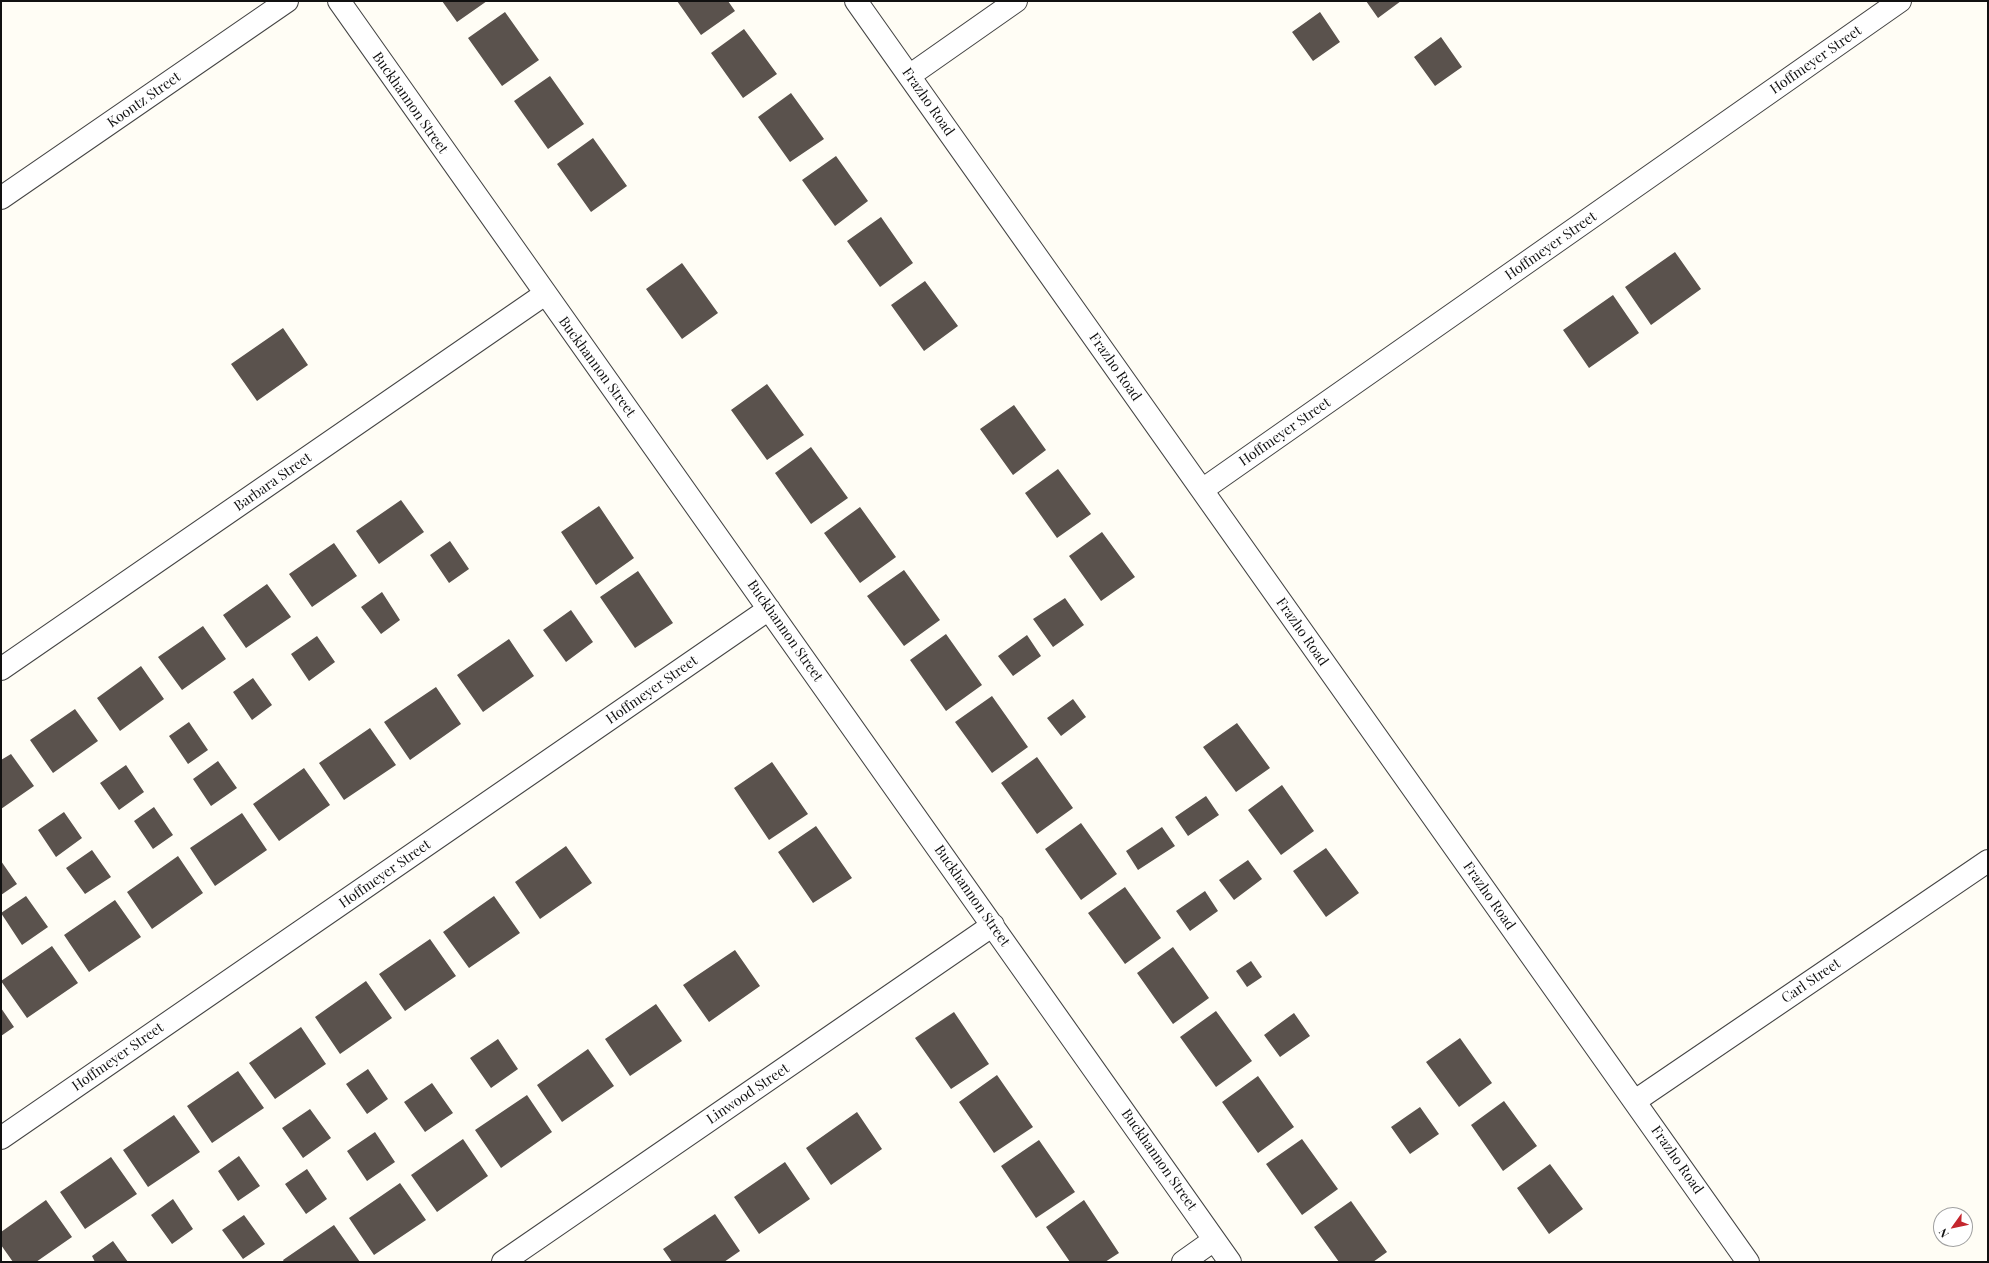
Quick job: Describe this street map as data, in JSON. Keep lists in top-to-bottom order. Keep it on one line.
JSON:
{"streets":{"street":["Hoffmeyer Street","Koontz Street","Frazho Road","Buckhannon Street","Barbara Street","Carl Street","Linwood Street"]},"crossings":[["Hoffmeyer Street","Frazho Road"],["Hoffmeyer Street","Buckhannon Street"],["Frazho Road","Carl Street"],["Buckhannon Street","Barbara Street"],["Buckhannon Street","Linwood Street"]],"north":"bottom left"}
